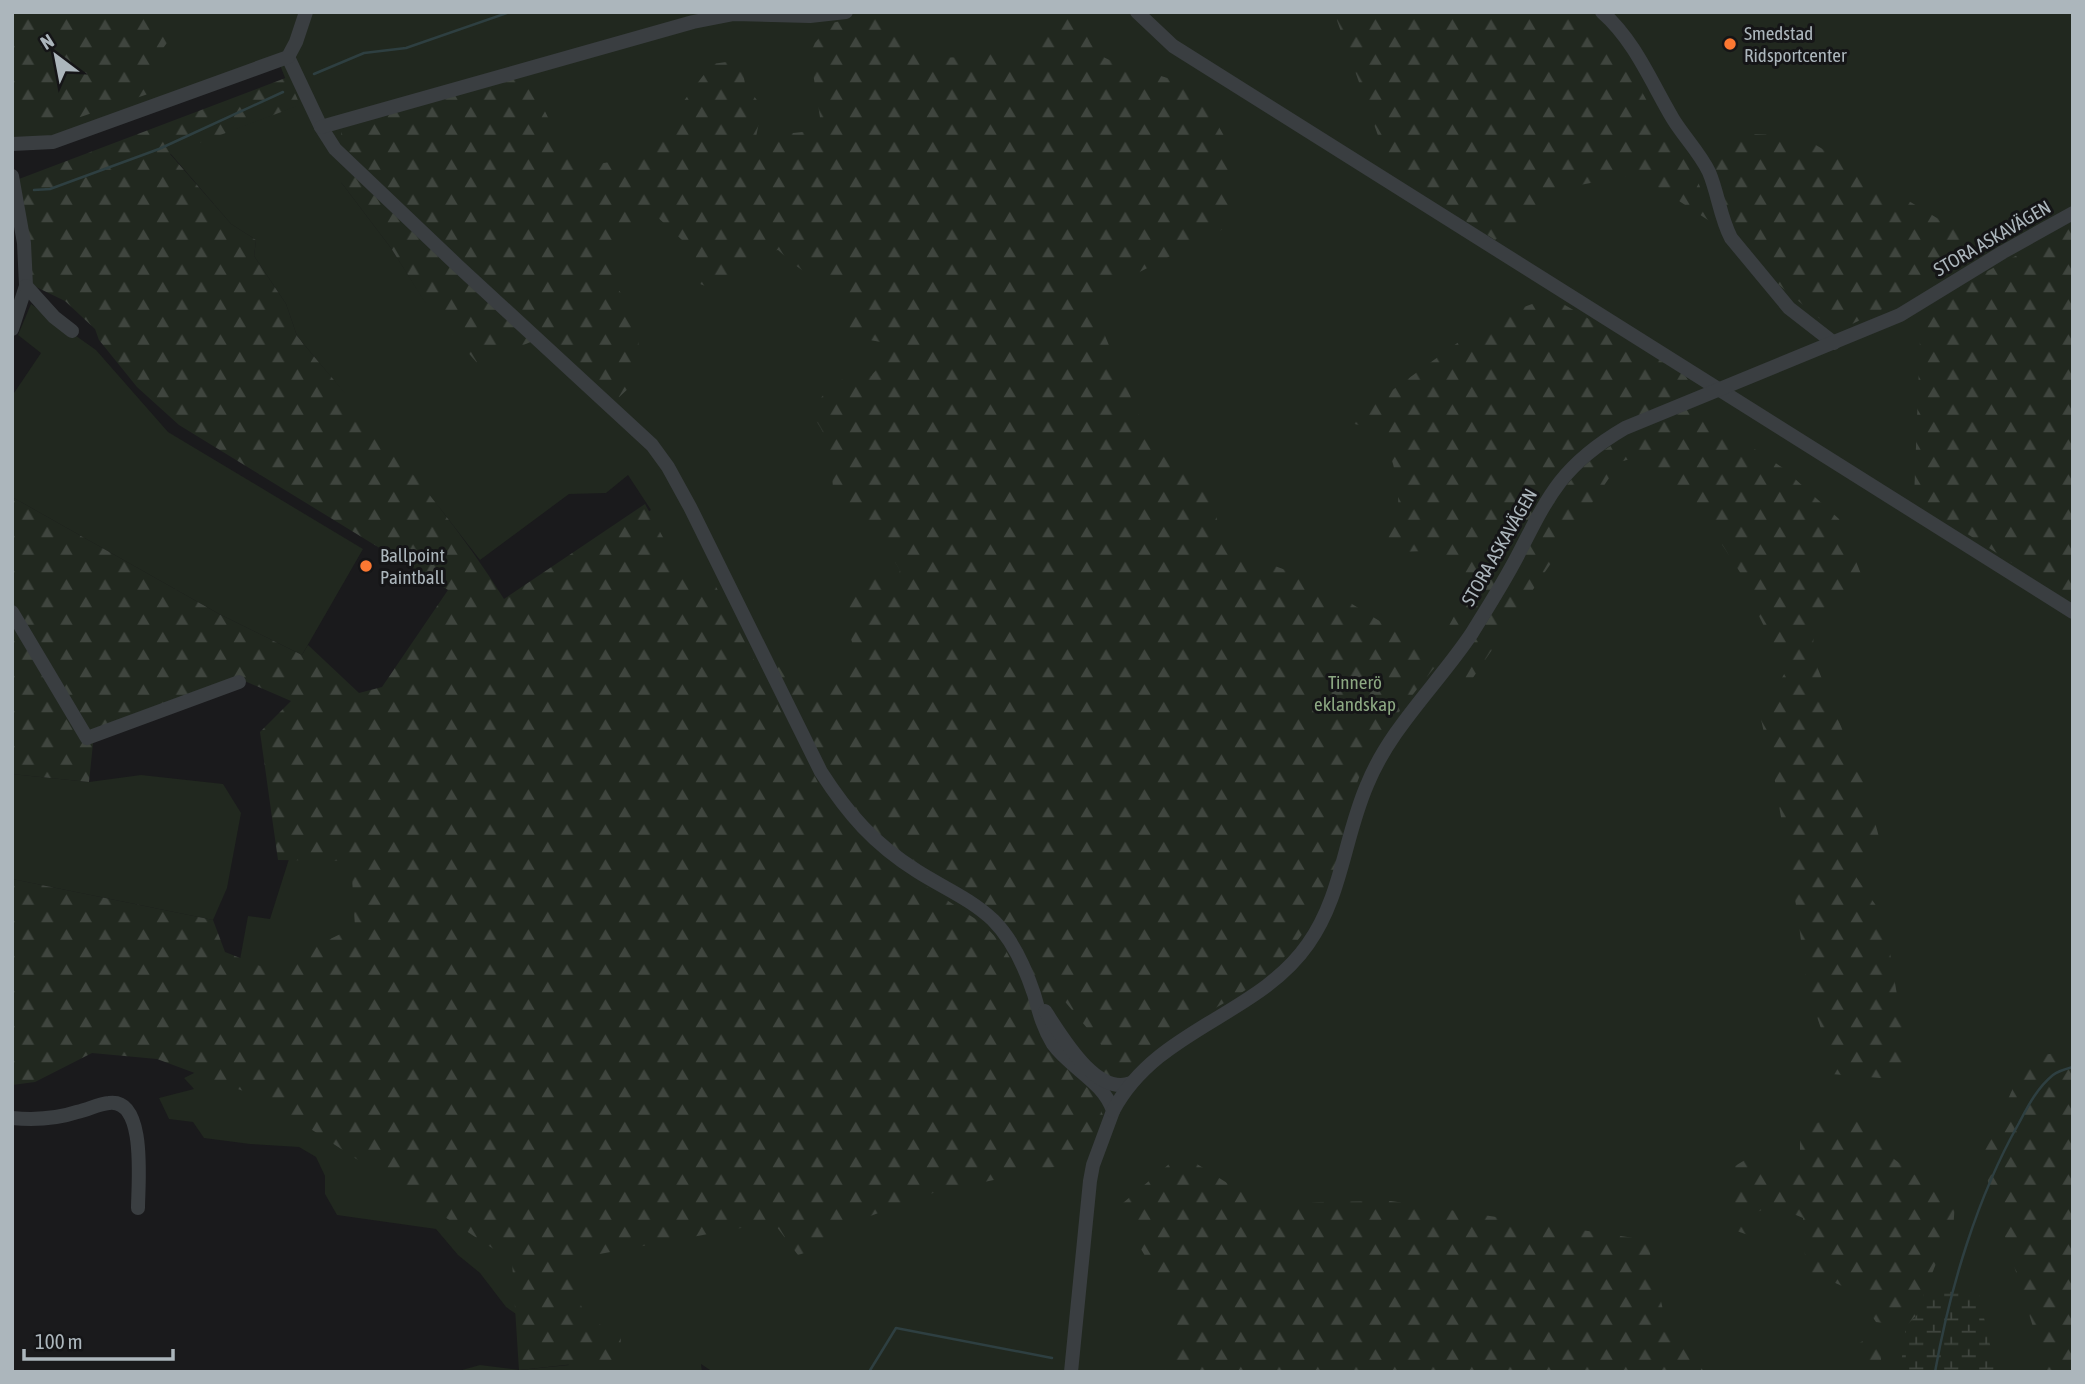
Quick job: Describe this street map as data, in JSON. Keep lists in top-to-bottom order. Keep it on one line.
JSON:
{"streets":{"street":["STORA ASKAVÄGEN"]},"parks":["Tinnerö eklandskap"],"places":["Smedstad Ridsportcenter","Ballpoint Paintball"],"scale_bar":"100 m","north":"top left"}
